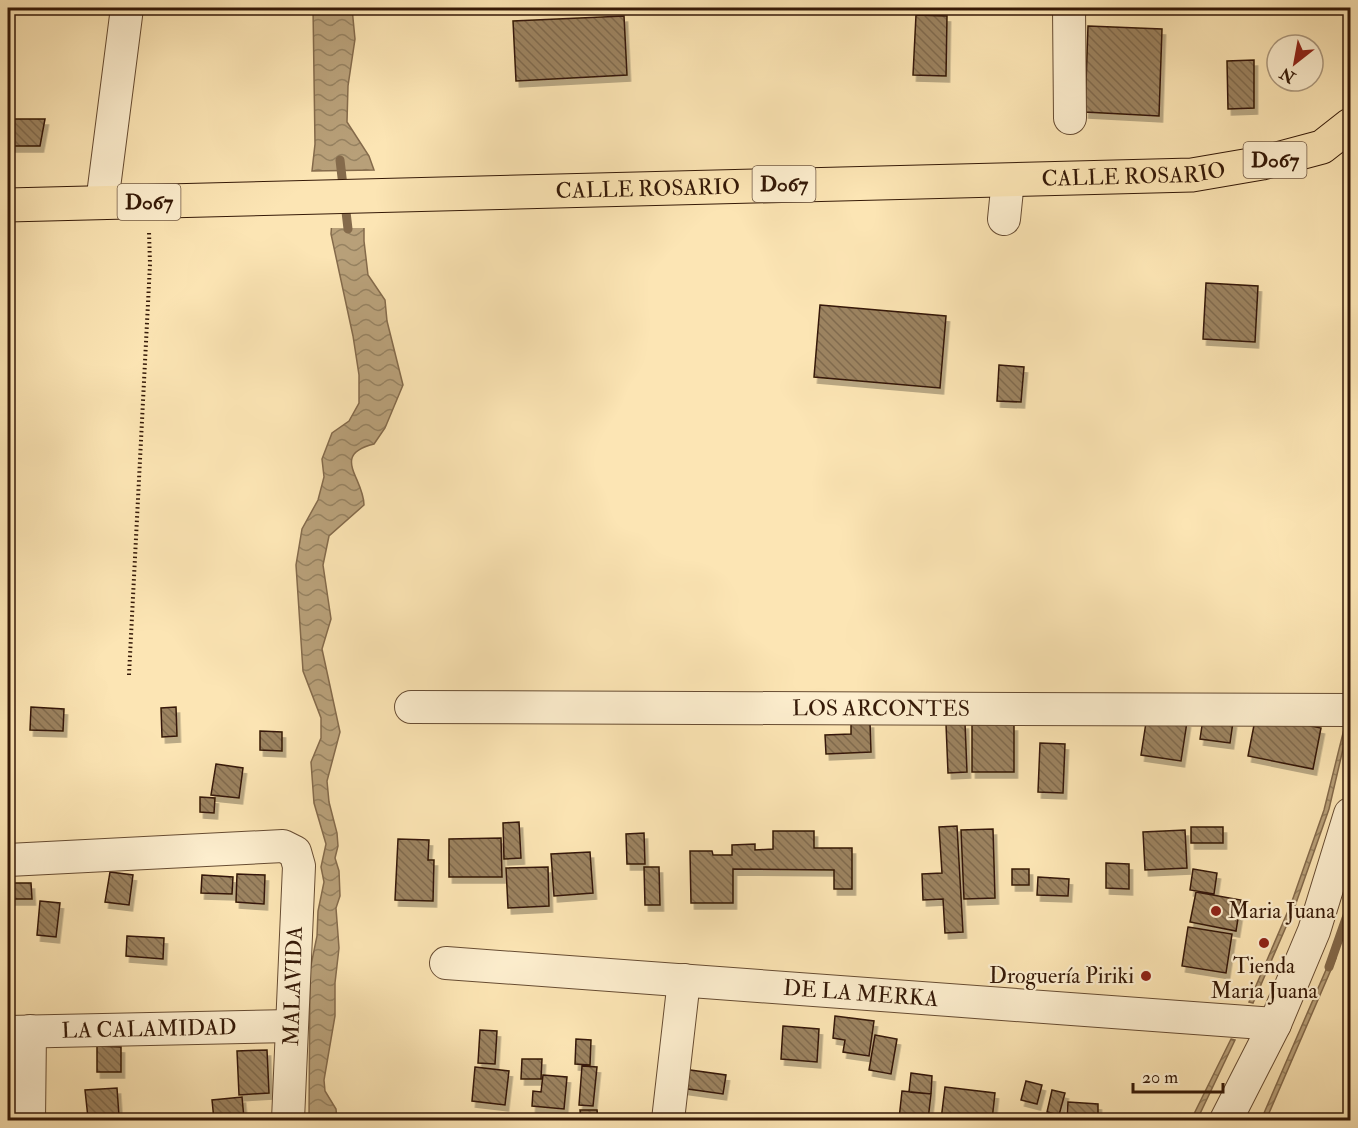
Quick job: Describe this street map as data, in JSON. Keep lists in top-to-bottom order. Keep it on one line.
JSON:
{"streets":{"main road":["D067","CALLE ROSARIO"],"street":["LOS ARCONTES","MALAVIDA","DE LA MERKA","LA CALAMIDAD"]},"crossings":[["MALAVIDA","LA CALAMIDAD"]],"places":["Maria Juana","Tienda Maria Juana","Droguería Piriki"],"scale_bar":"20 m","north":"bottom left"}
